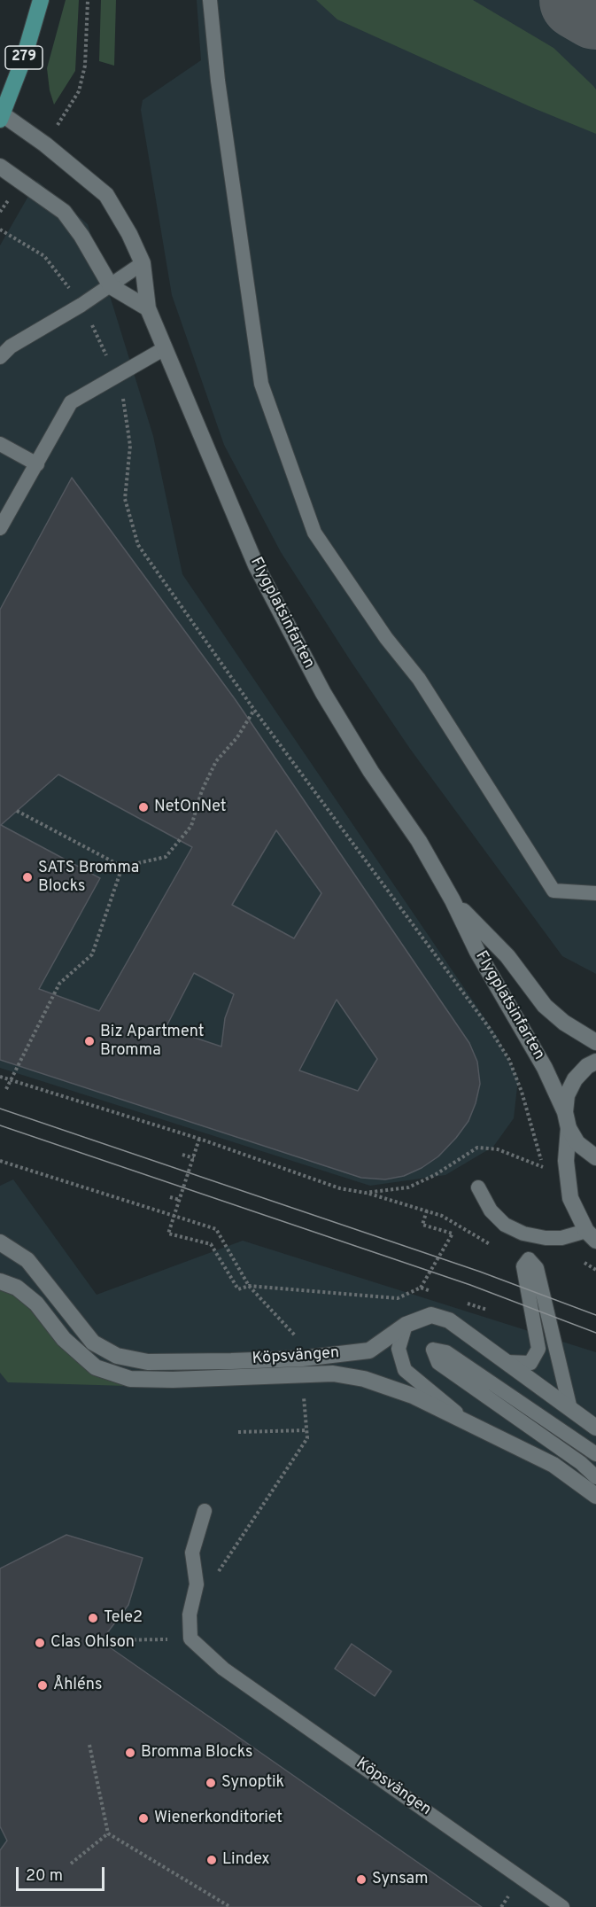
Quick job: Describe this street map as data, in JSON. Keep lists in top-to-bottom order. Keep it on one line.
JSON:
{"streets":{"main road":["279"],"street":["Flygplatsinfarten","Köpsvängen"]},"crossings":[["279","Flygplatsinfarten"]],"places":["NetOnNet","SATS Bromma Blocks","Biz Apartment Bromma","Tele2","Clas Ohlson","Åhléns","Bromma Blocks","Synoptik","Wienerkonditoriet","Lindex","Synsam"],"scale_bar":"20 m"}
